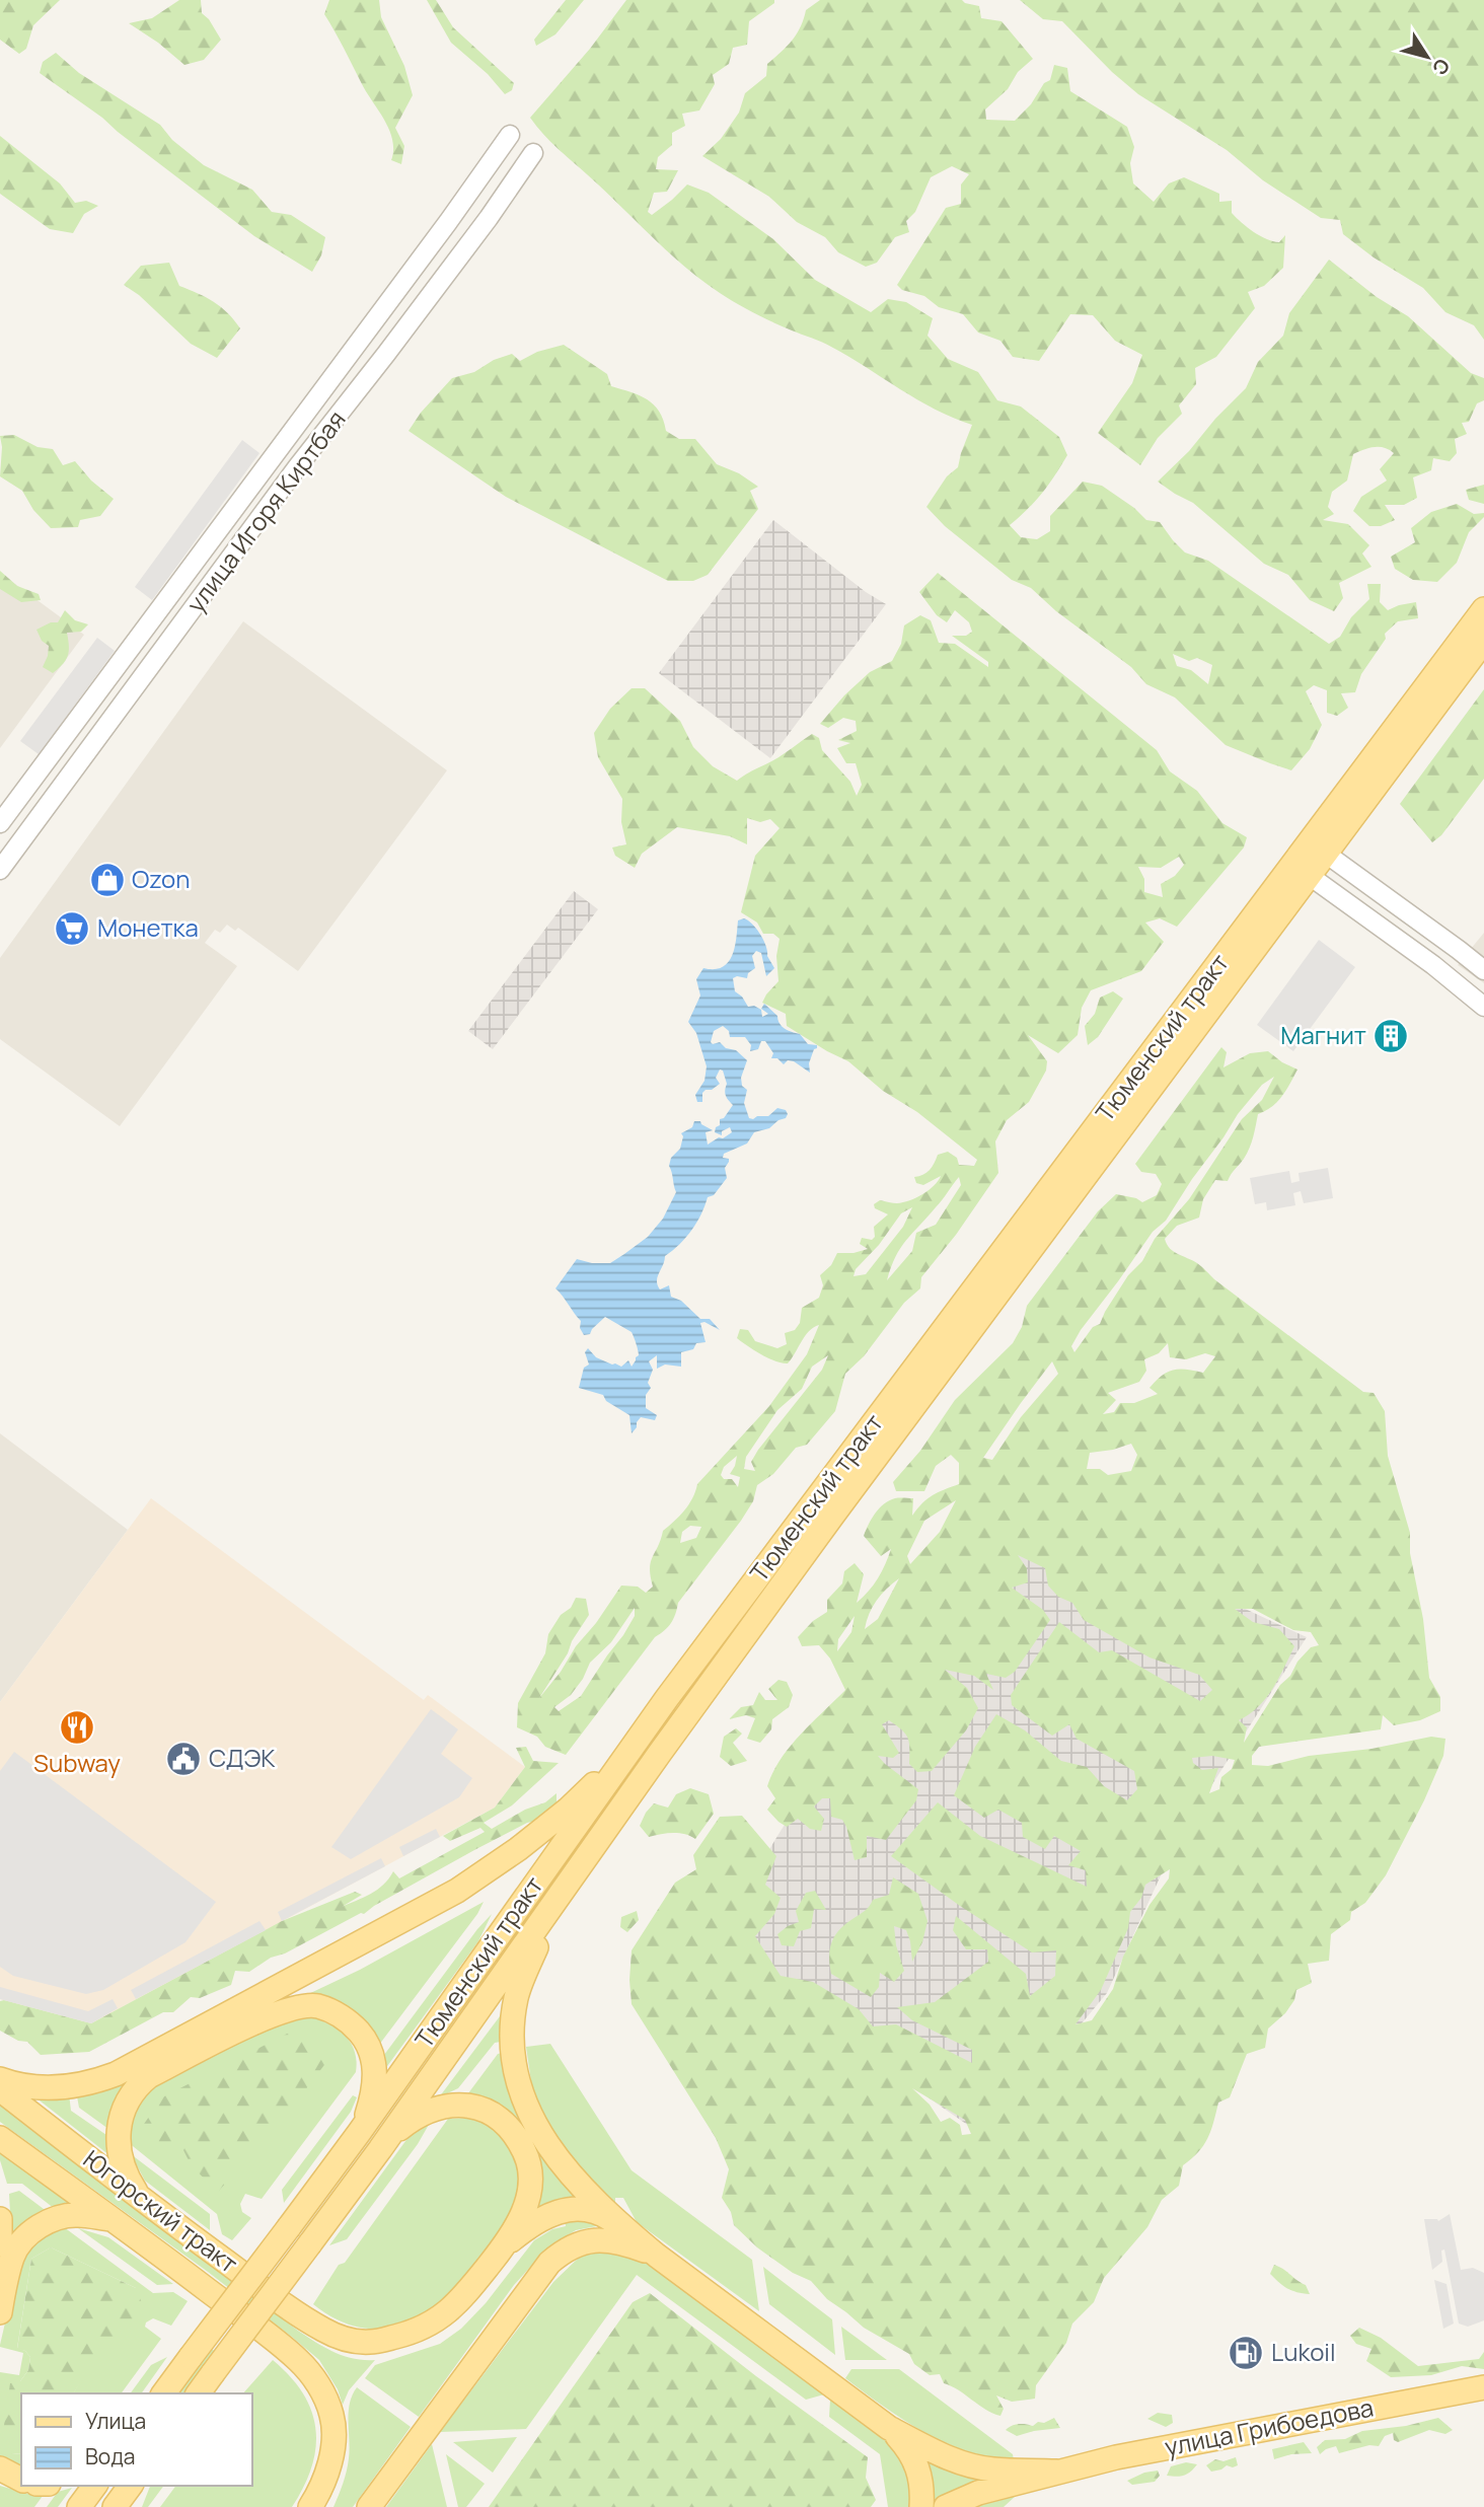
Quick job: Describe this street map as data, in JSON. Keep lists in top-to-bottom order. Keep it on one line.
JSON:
{"streets":{"main road":["Тюменский тракт","Югорский тракт","улица Грибоедова"],"street":["улица Игоря Киртбая"]},"places":{"shop":["Ozon"],"supermarket":["Монетка"],"building":["Магнит"],"restaurant":["Subway"],"public building":["СДЭК"],"fuel station":["Lukoil"]},"legend":["Улица","Вода"],"north":"bottom right"}
